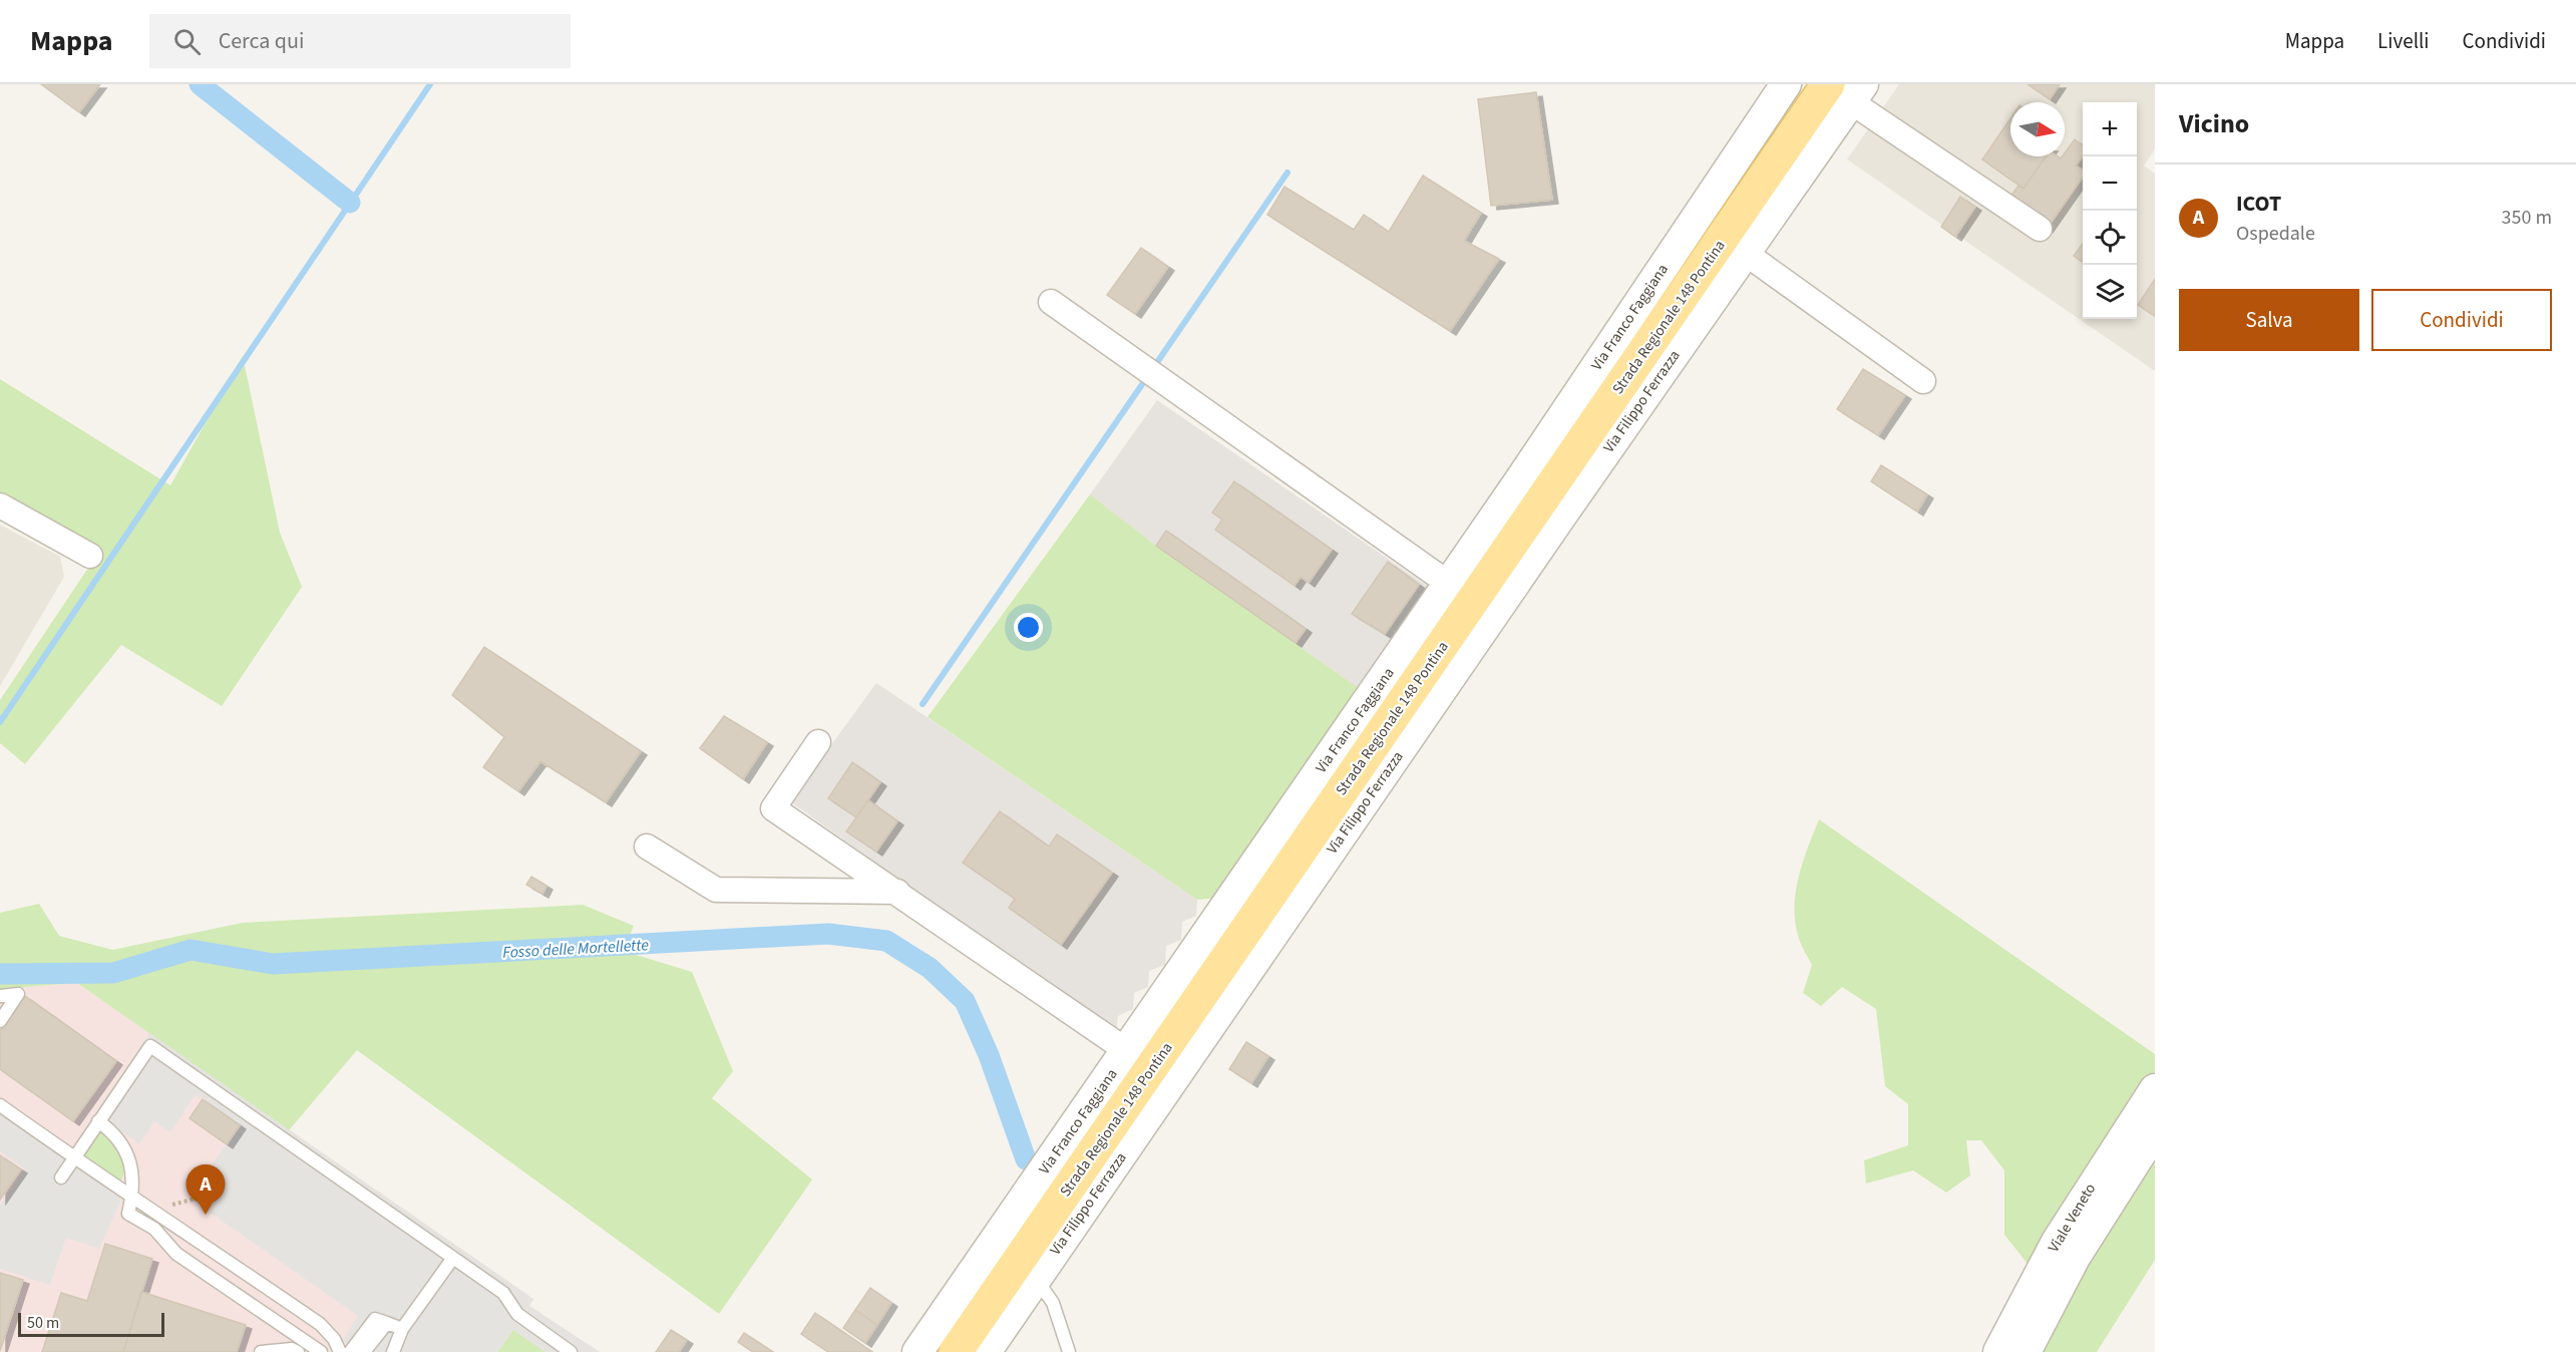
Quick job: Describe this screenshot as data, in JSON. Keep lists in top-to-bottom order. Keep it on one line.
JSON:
{"streets":{"main road":["Strada Regionale 148 Pontina"],"street":["Via Franco Faggiana","Via Filippo Ferrazza","Viale Veneto"]},"crossings":[["Strada Regionale 148 Pontina","Via Filippo Ferrazza"]],"water":["Fosso delle Mortellette"],"scale_bar":"50 m","north":"right","page":{"header":"Mappa","search":"Cerca qui","nav":["Mappa","Livelli","Condividi"],"heading":"Vicino","map_buttons":["+","−"],"list":[{"mark":"A","name":"ICOT","note":"Ospedale","value":"350 m"}],"buttons":["Salva","Condividi"],"pins":"A","scale":"50 m"}}
